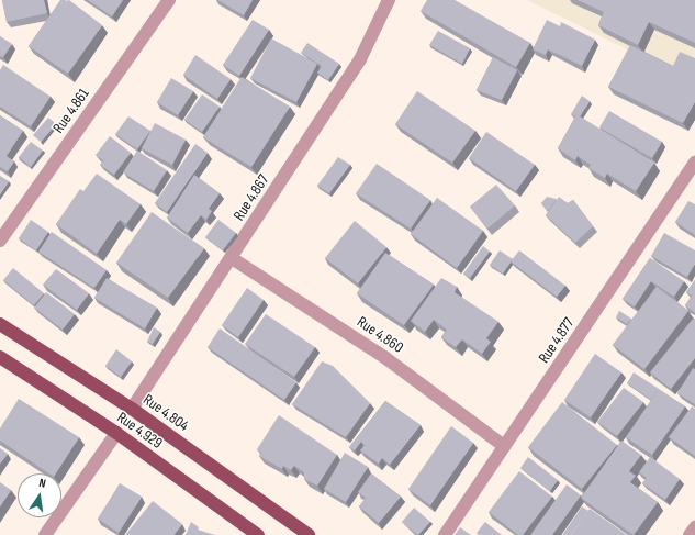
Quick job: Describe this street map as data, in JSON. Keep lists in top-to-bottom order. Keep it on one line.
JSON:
{"streets":{"main road":["Rue 4.804","Rue 4.929"],"street":["Rue 4.861","Rue 4.867","Rue 4.860","Rue 4.877"]},"crossings":[["Rue 4.867","Rue 4.860"],["Rue 4.867","Rue 4.804"],["Rue 4.860","Rue 4.877"]],"north":"top"}
